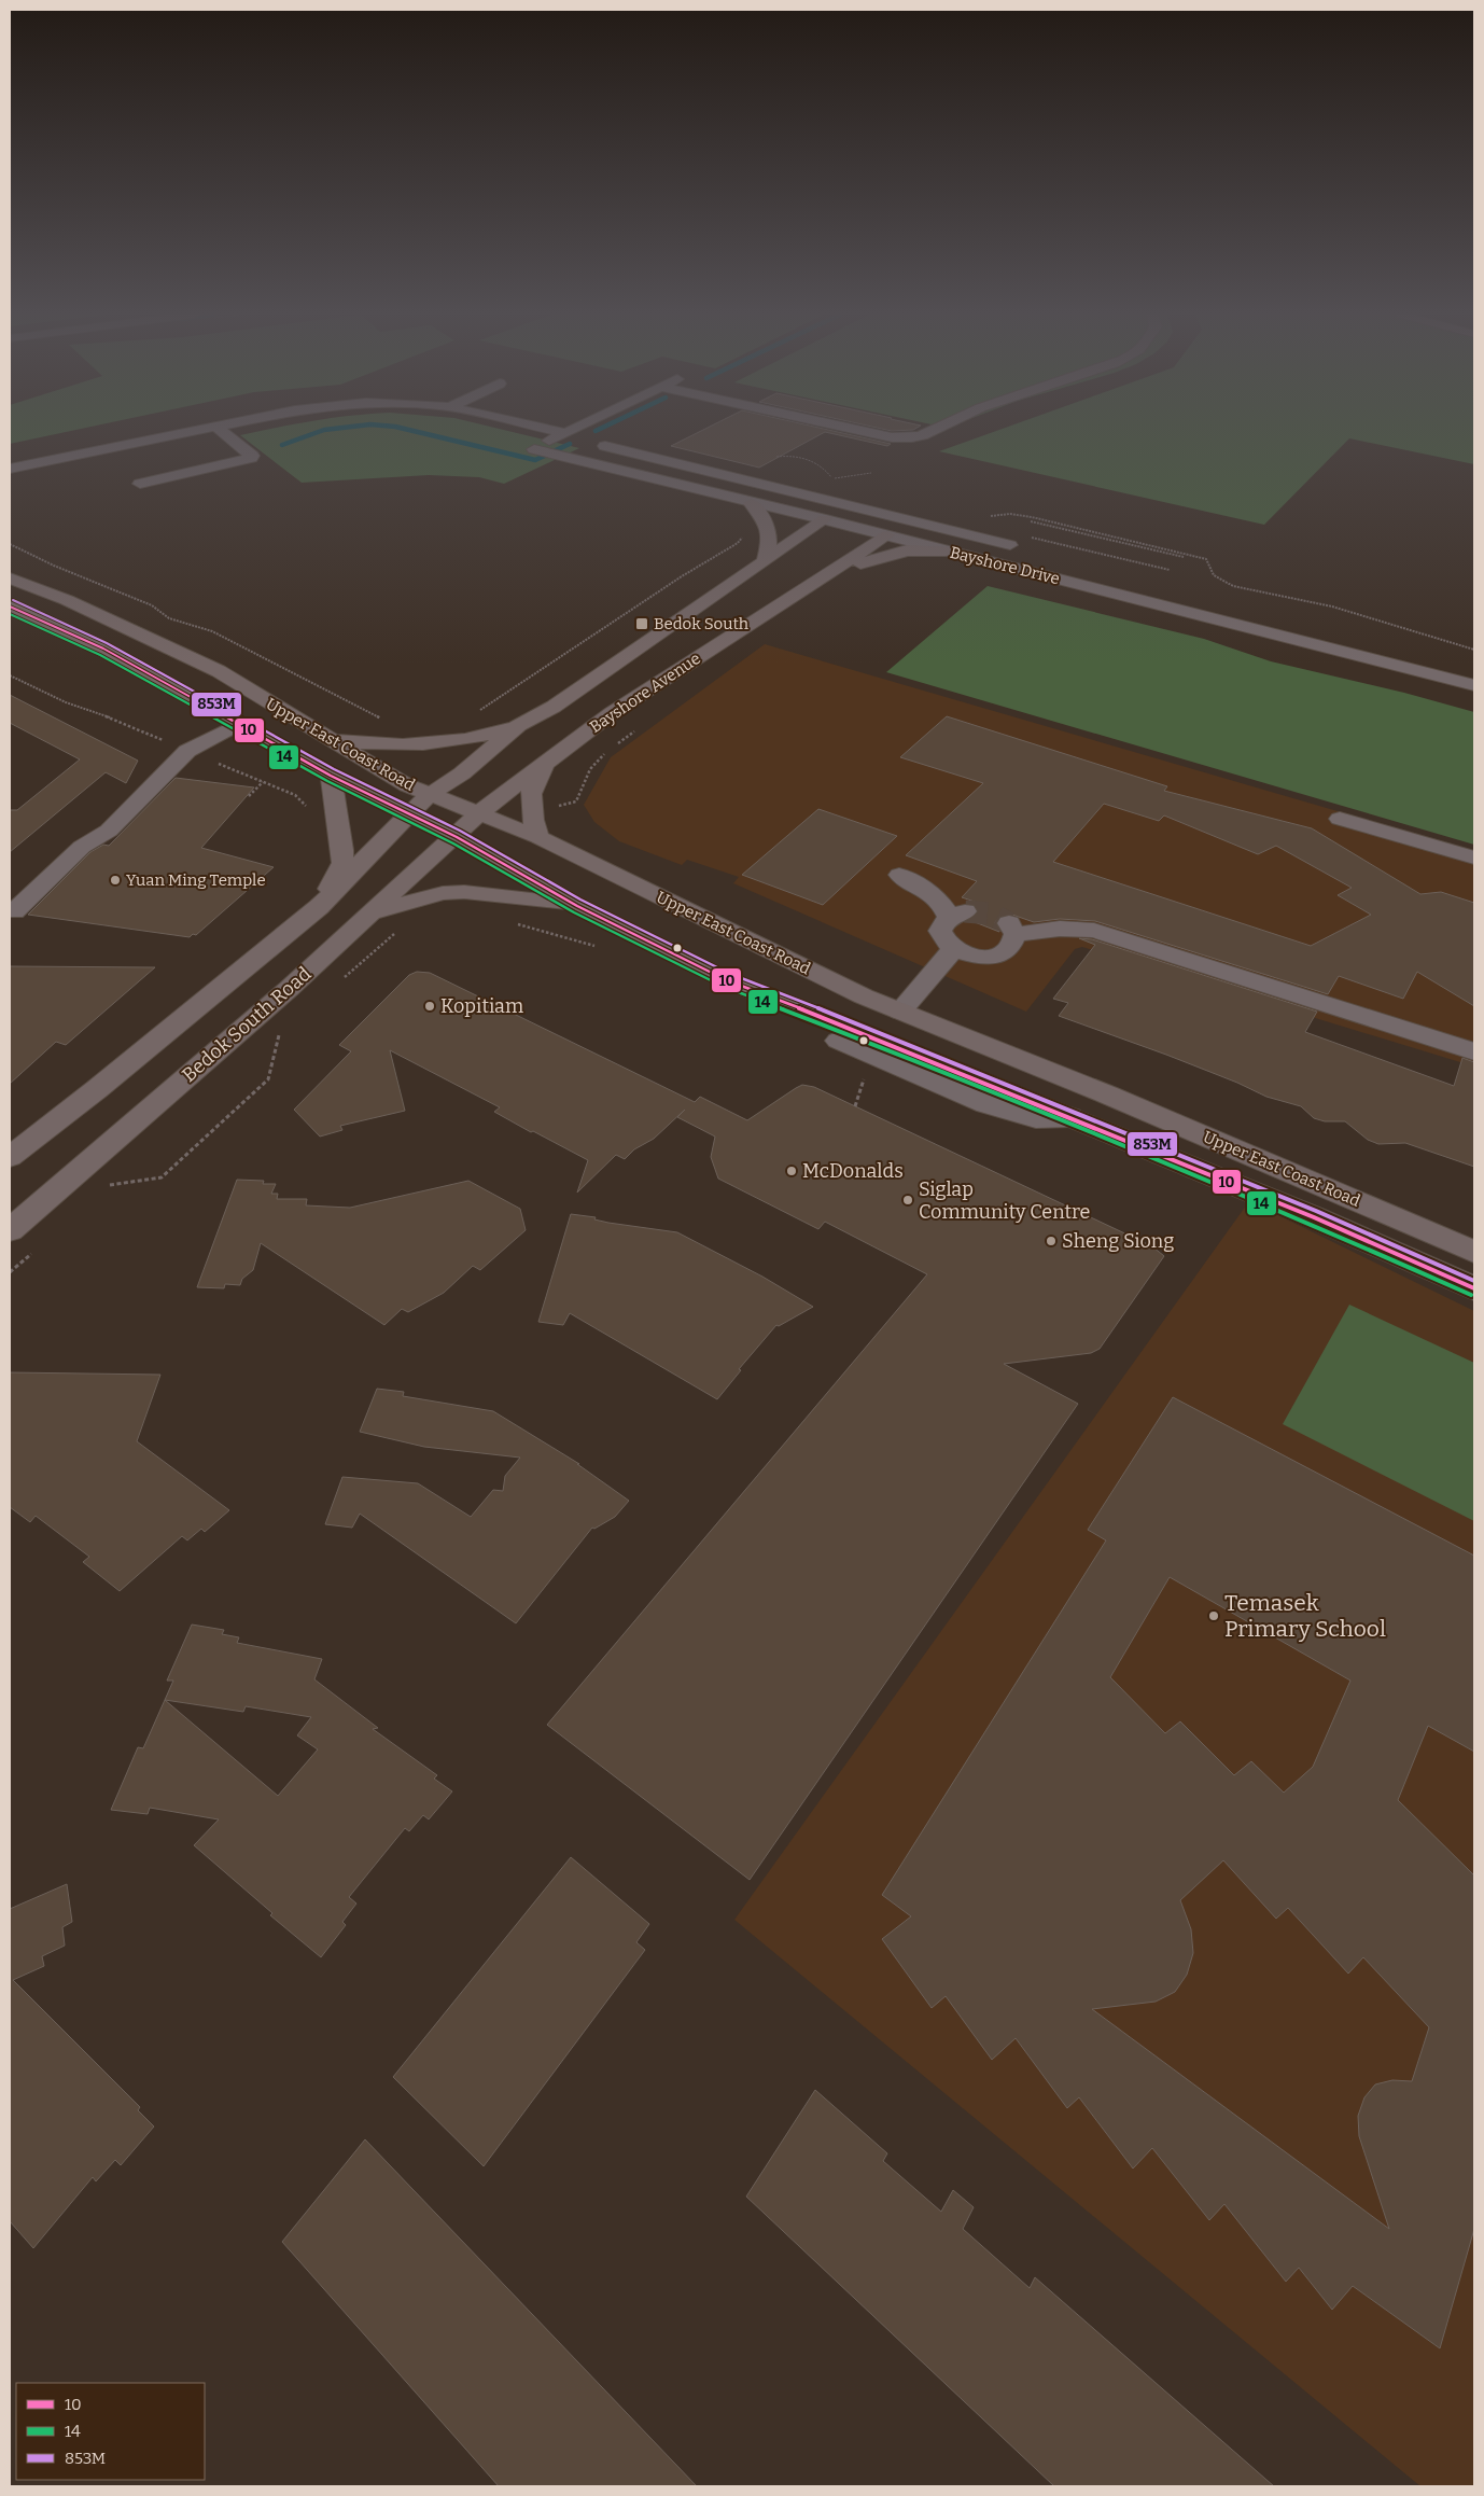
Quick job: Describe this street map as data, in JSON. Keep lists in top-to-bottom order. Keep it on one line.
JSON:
{"streets":{"main road":["Bayshore Avenue","Upper East Coast Road","Bedok South Road"],"street":["Bayshore Drive"]},"crossings":[["Bayshore Drive","Bayshore Avenue"],["Bayshore Avenue","Upper East Coast Road"],["Bayshore Avenue","Bedok South Road"],["Upper East Coast Road","Bedok South Road"]],"places":{"transit":["Bedok South"],"other":["Yuan Ming Temple","Kopitiam","McDonalds","Siglap Community Centre","Sheng Siong","Temasek Primary School"]},"lines":["transit line 853M","transit line 10","transit line 14"],"legend":["10","14","853M"]}
